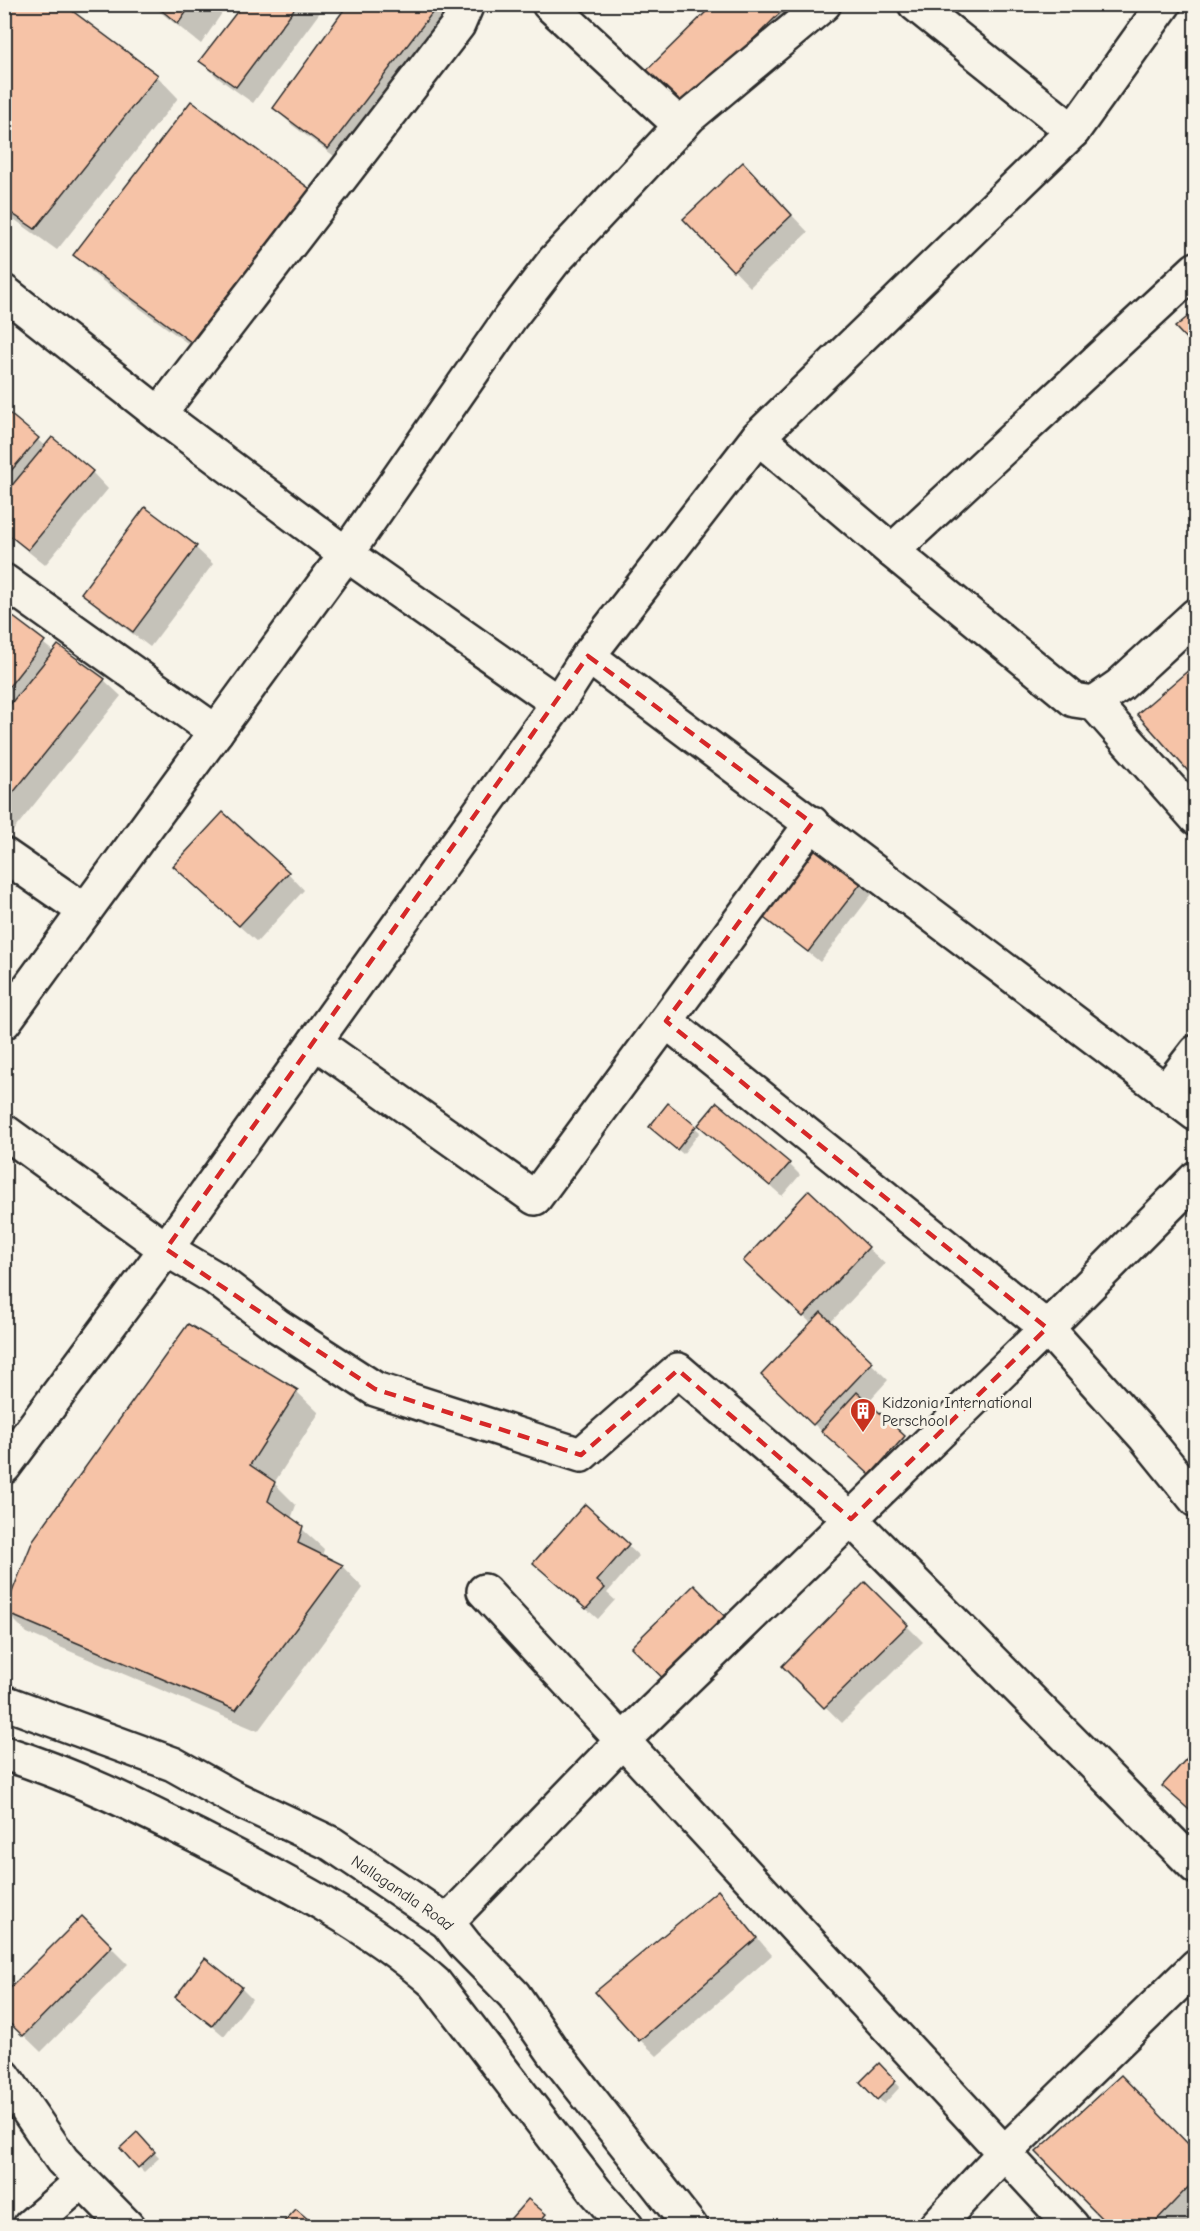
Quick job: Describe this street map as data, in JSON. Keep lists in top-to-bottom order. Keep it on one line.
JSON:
{"streets":{"street":["Nallagandla Road"]},"places":{"building":["Kidzonia International Perschool"]}}
